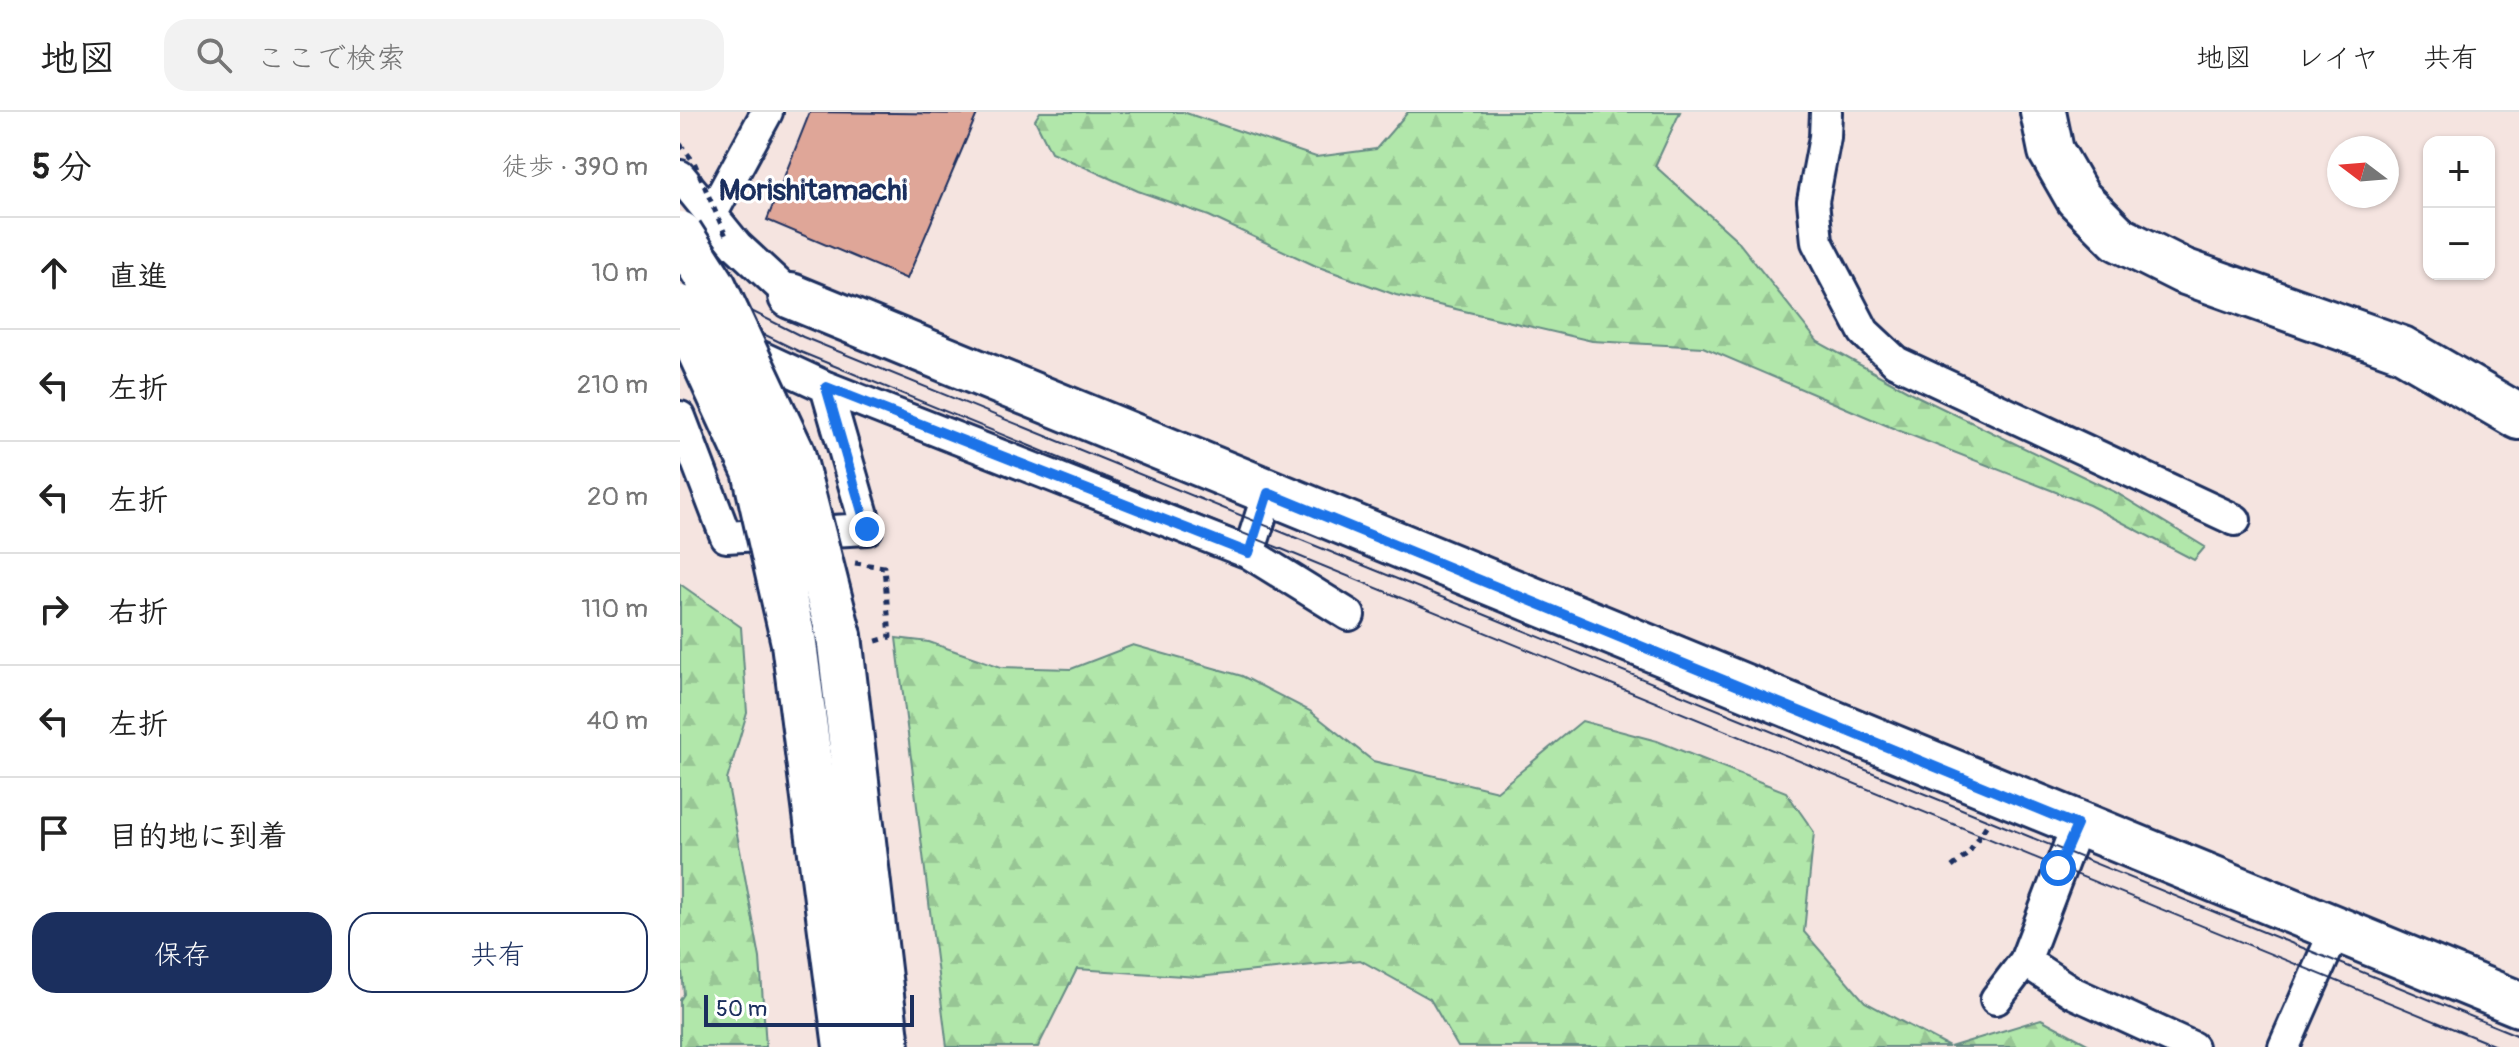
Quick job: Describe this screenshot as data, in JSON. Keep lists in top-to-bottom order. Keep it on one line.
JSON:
{"districts":["Morishitamachi"],"scale_bar":"50 m","north":"left","page":{"header":"地図","search":"ここで検索","nav":["地図","レイヤ","共有"],"heading":["5 分","徒歩 · 390 m"],"map_buttons":["+","−"],"list":[["直進","10 m"],["左折","210 m"],["左折","20 m"],["右折","110 m"],["左折","40 m"],"目的地に到着"],"buttons":["保存","共有"],"scale":"50 m"}}
